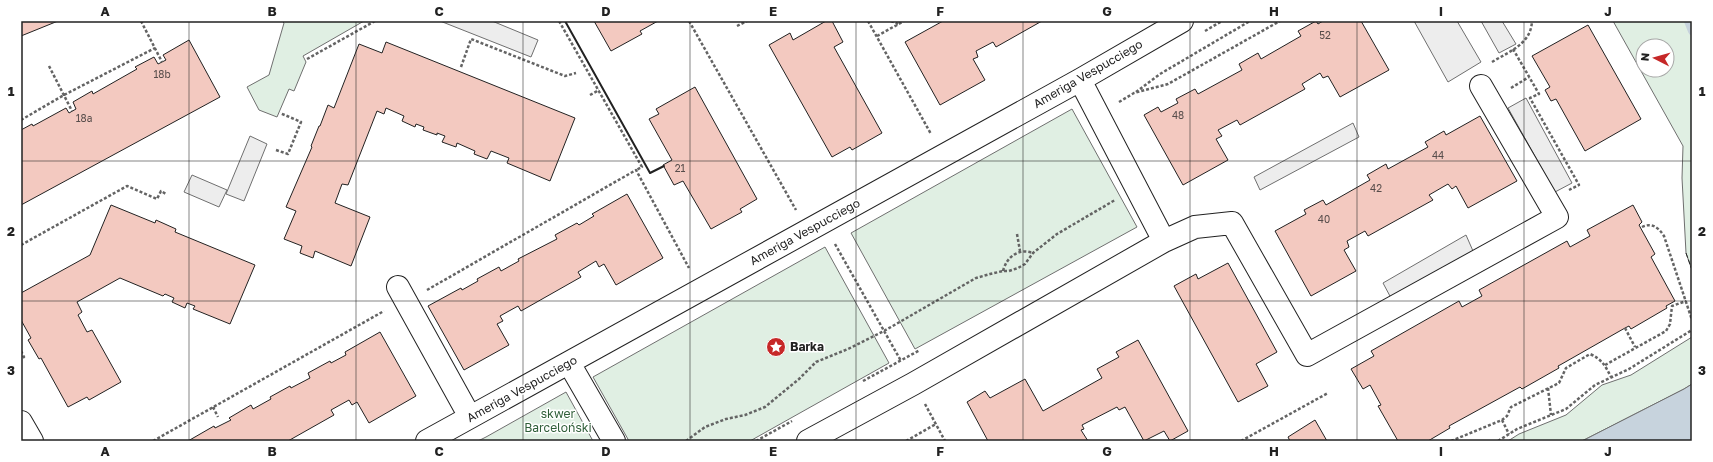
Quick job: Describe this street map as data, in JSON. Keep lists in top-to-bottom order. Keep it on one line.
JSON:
{"streets":{"street":["Ameriga Vespucciego"]},"parks":["skwer Barceloński"],"places":{"place":["Barka"]},"house_numbers":["52","18b","48","18a","44","21","42","40"],"north":"left","grid":{"columns":["A","B","C","D","E","F","G","H","I","J"],"rows":["1","2","3"]}}
